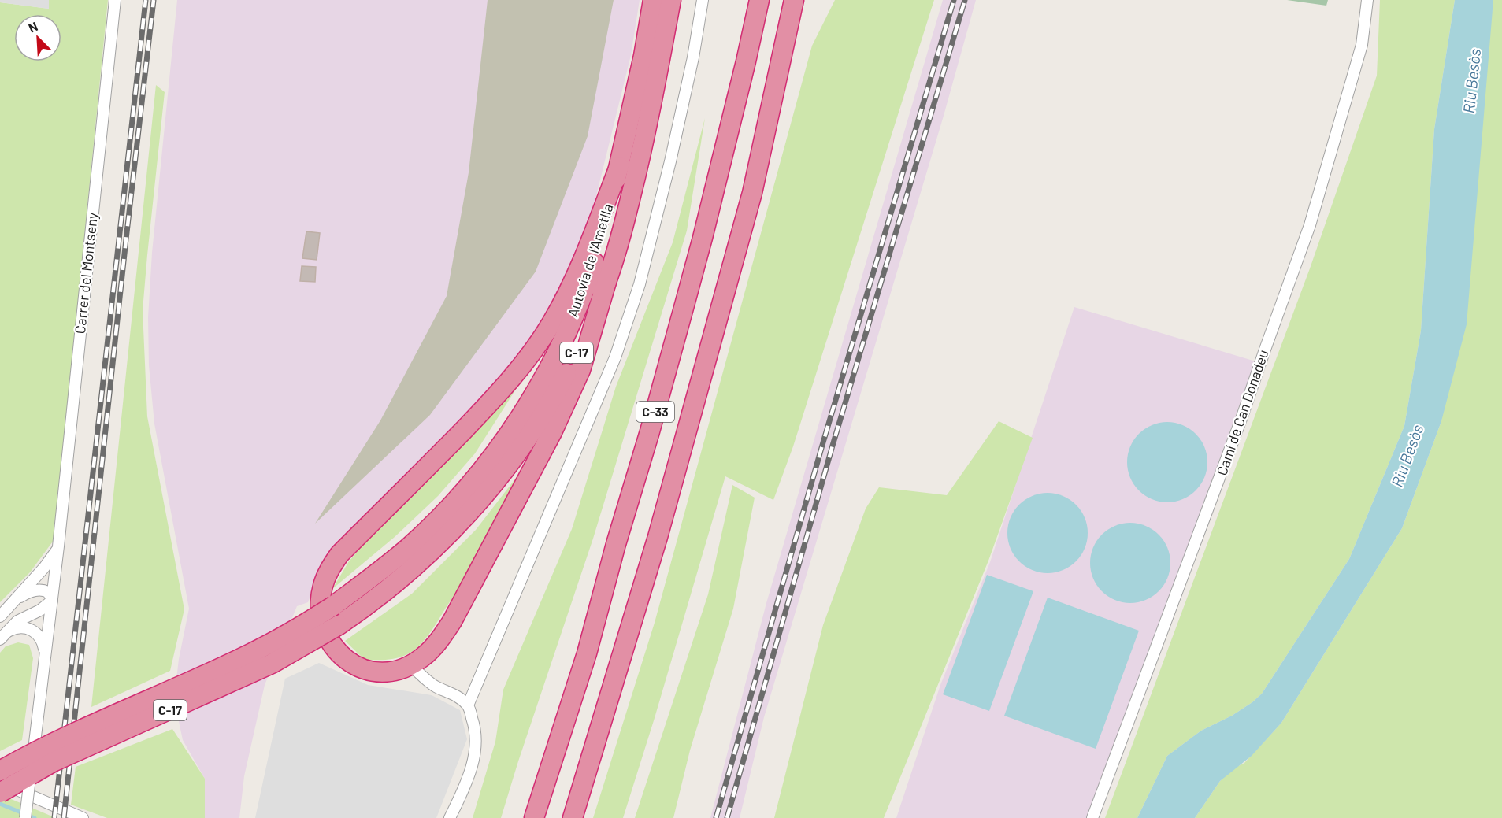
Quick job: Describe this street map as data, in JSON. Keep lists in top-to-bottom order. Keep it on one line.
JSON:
{"streets":{"highway":["Autovia de l'Ametlla","C-17","C-33"],"street":["Carrer del Montseny","Camí de Can Donadeu"]},"water":["Riu Besòs"],"north":"top left"}
